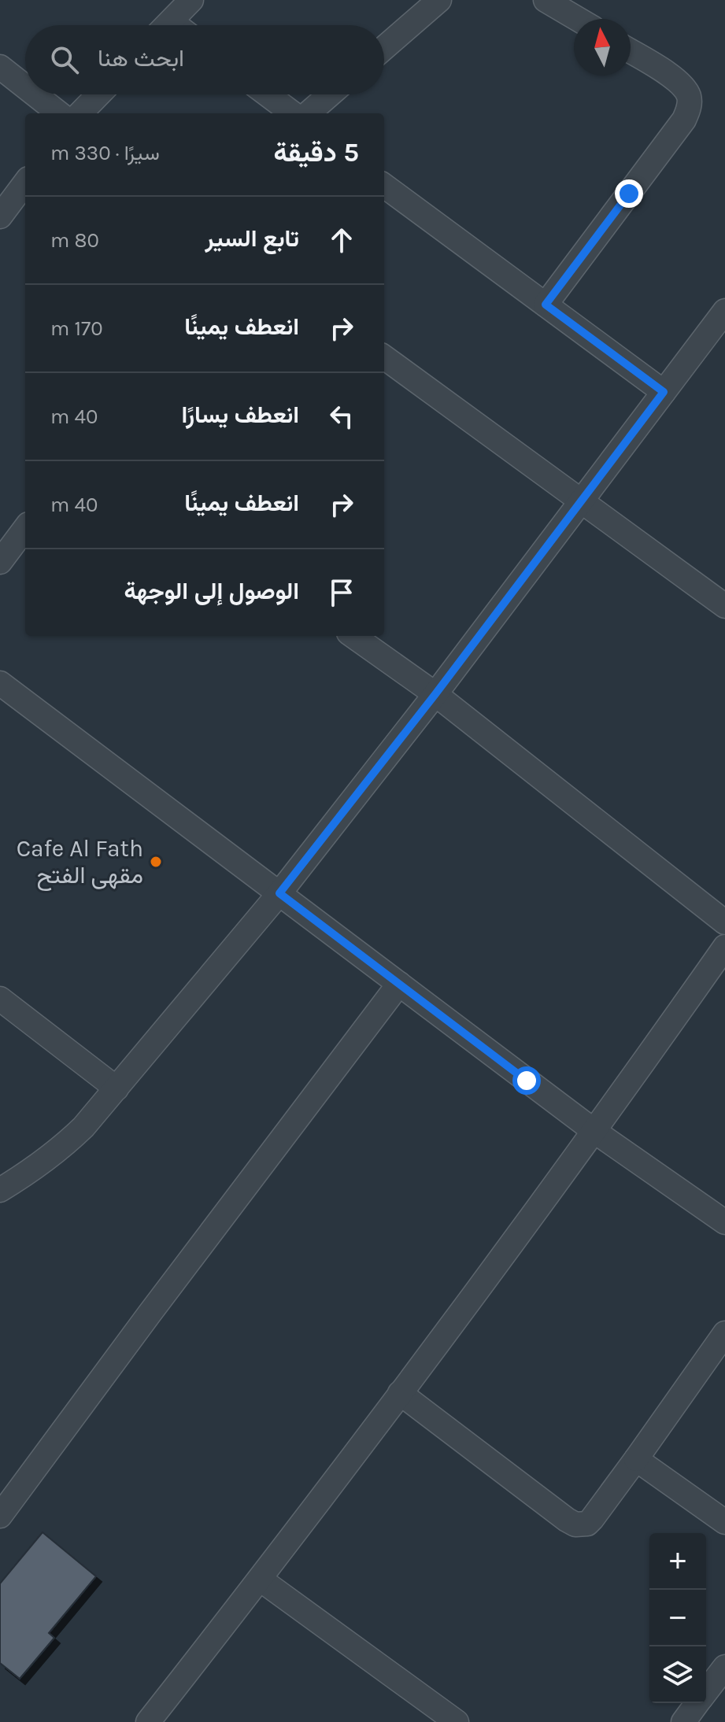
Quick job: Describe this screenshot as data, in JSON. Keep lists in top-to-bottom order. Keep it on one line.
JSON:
{"places":["Cafe Al Fath مقهى الفتح"],"north":"top","page":{"search":"ابحث هنا","heading":["5 دقيقة","سيرًا · 330 m"],"list":[["تابع السير","80 m"],["انعطف يمينًا","170 m"],["انعطف يسارًا","40 m"],["انعطف يمينًا","40 m"],"الوصول إلى الوجهة"],"map_buttons":["+","−"]}}
